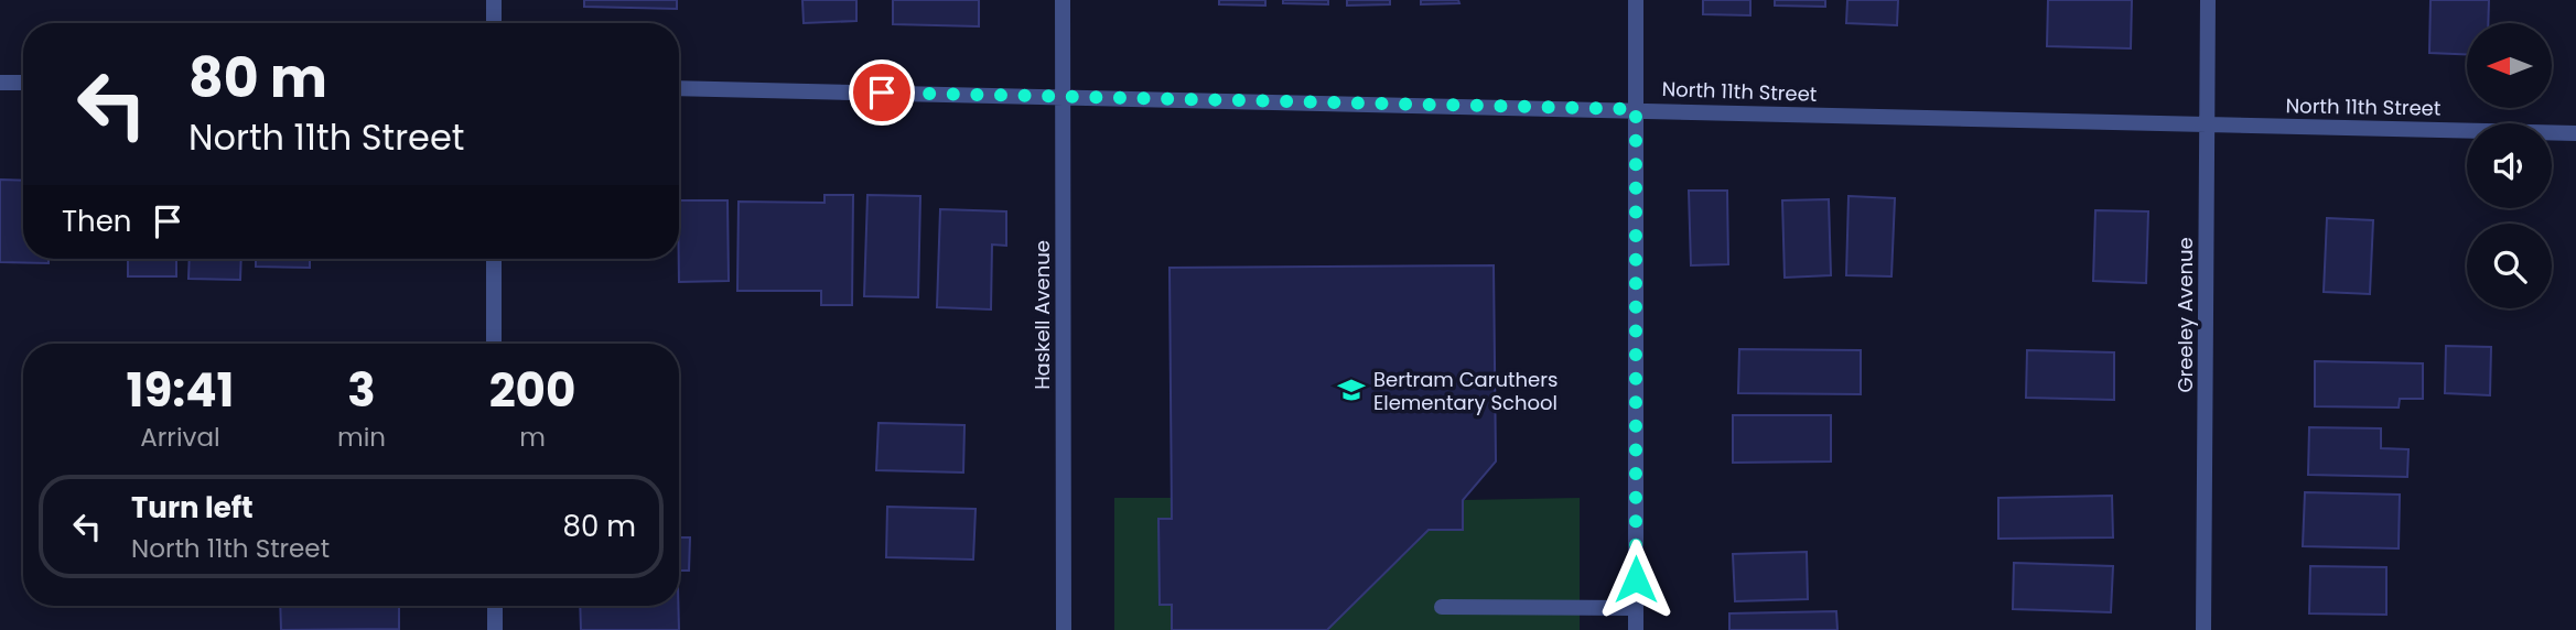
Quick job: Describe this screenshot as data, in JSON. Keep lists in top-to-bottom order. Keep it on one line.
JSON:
{"streets":{"street":["North 11th Street","Haskell Avenue","Greeley Avenue"]},"crossings":[["North 11th Street","Haskell Avenue"],["North 11th Street","Greeley Avenue"]],"places":{"school or university":["Bertram Caruthers Elementary School"]},"north":"left","page":{"turn":["80 m","North 11th Street"],"then":"Then","eta":["19:41","Arrival","3","min","200","m"],"list":[{"name":"Turn left","note":"North 11th Street","value":"80 m"}]}}
